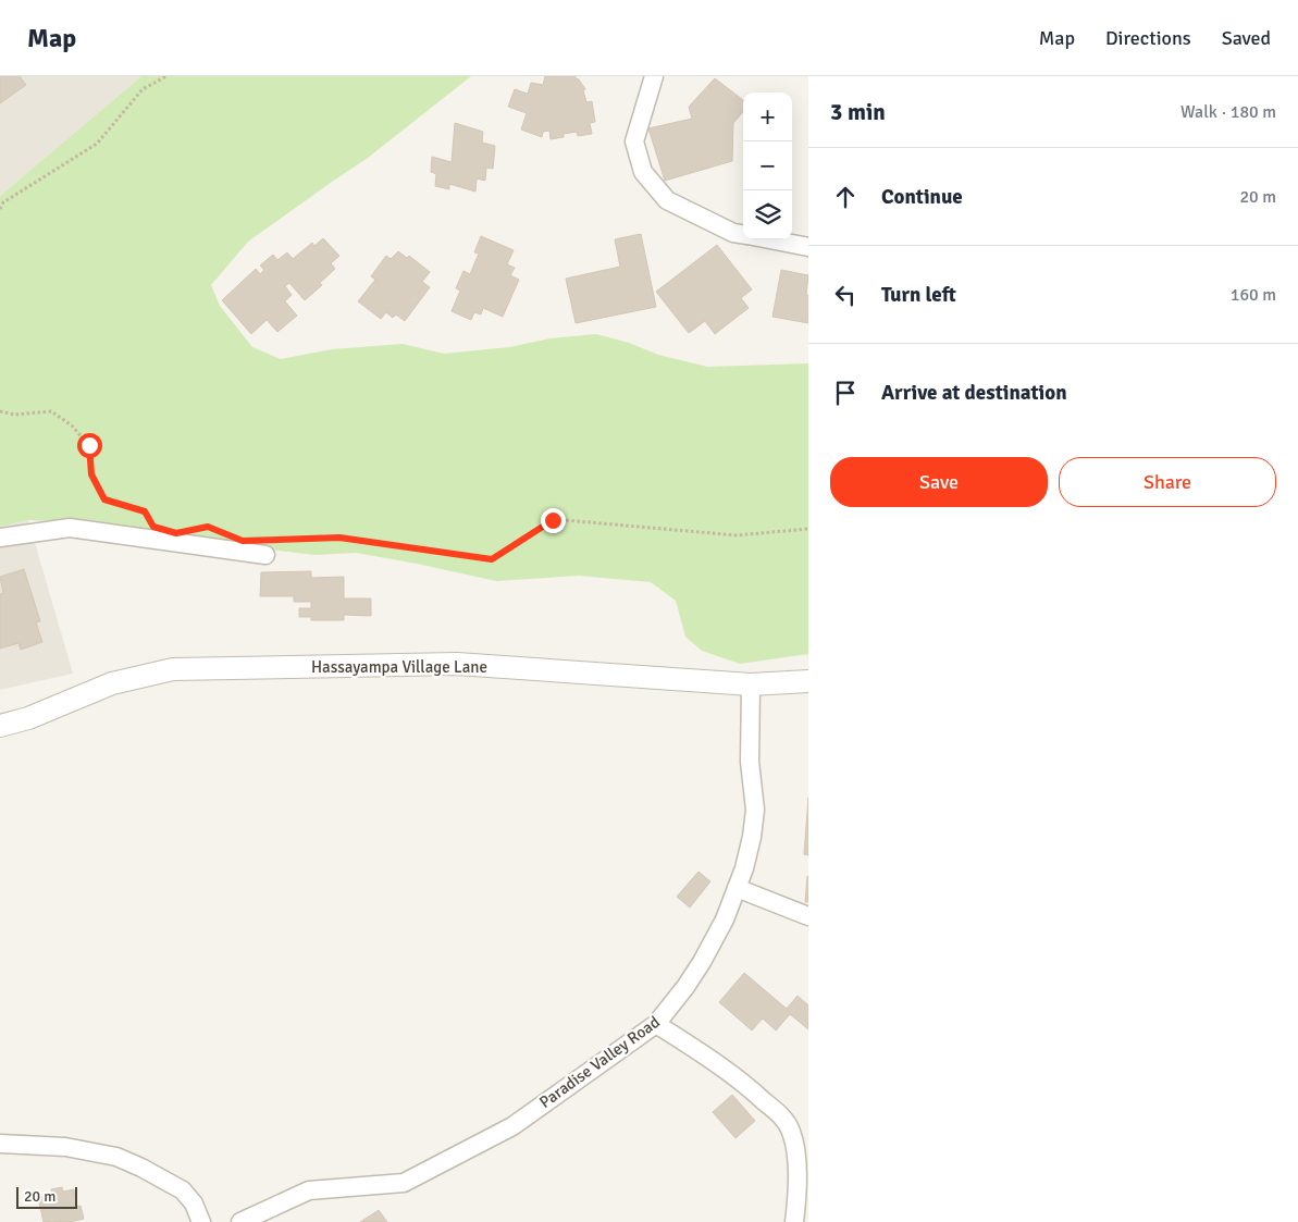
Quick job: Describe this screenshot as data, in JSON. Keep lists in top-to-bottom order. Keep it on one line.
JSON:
{"streets":{"street":["Hassayampa Village Lane","Paradise Valley Road"]},"crossings":[["Hassayampa Village Lane","Paradise Valley Road"]],"scale_bar":"20 m","page":{"header":"Map","nav":["Map","Directions","Saved"],"heading":["3 min","Walk · 180 m"],"map_buttons":["+","−"],"list":[["Continue","20 m"],["Turn left","160 m"],"Arrive at destination"],"buttons":["Save","Share"],"scale":"20 m"}}
